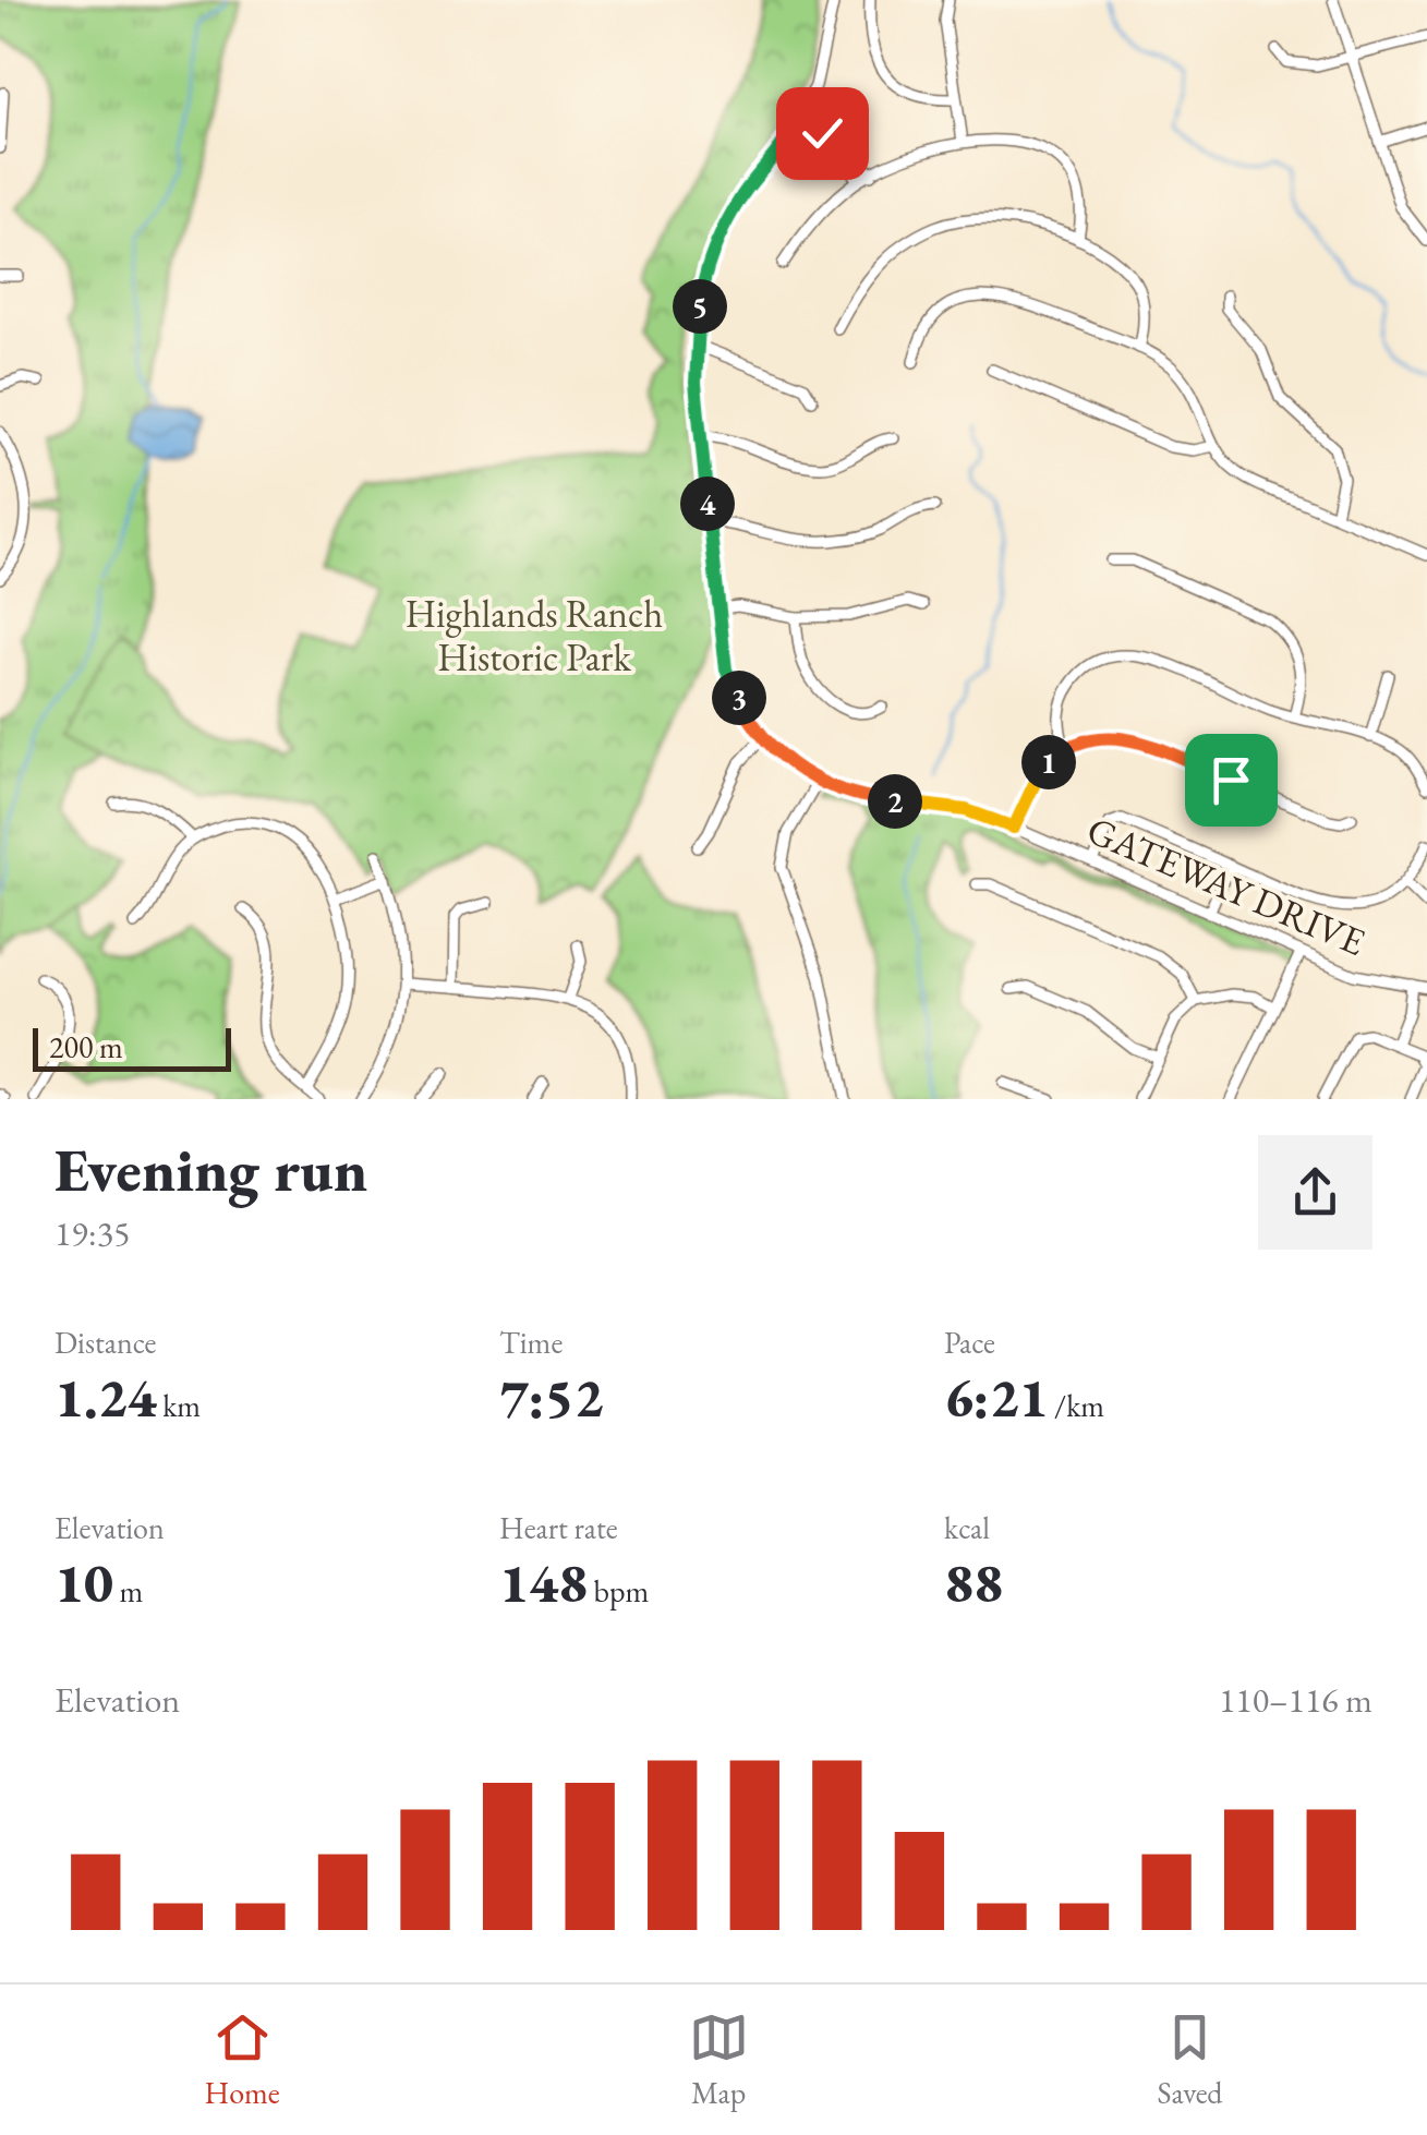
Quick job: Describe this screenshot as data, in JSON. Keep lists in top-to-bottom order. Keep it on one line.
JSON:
{"streets":{"street":["GATEWAY DRIVE"]},"parks":["Highlands Ranch Historic Park"],"scale_bar":"200 m","page":{"pins":["5","4","3","1","2"],"scale":"200 m","heading":["Evening run","19:35"],"stats":[["Distance","1.24 km"],["Time","7:52"],["Pace","6:21 /km"],["Elevation","10 m"],["Heart rate","148 bpm"],["kcal","88"]],"chart":["Elevation","110–116 m"],"tabs":["Home","Map","Saved"]}}
